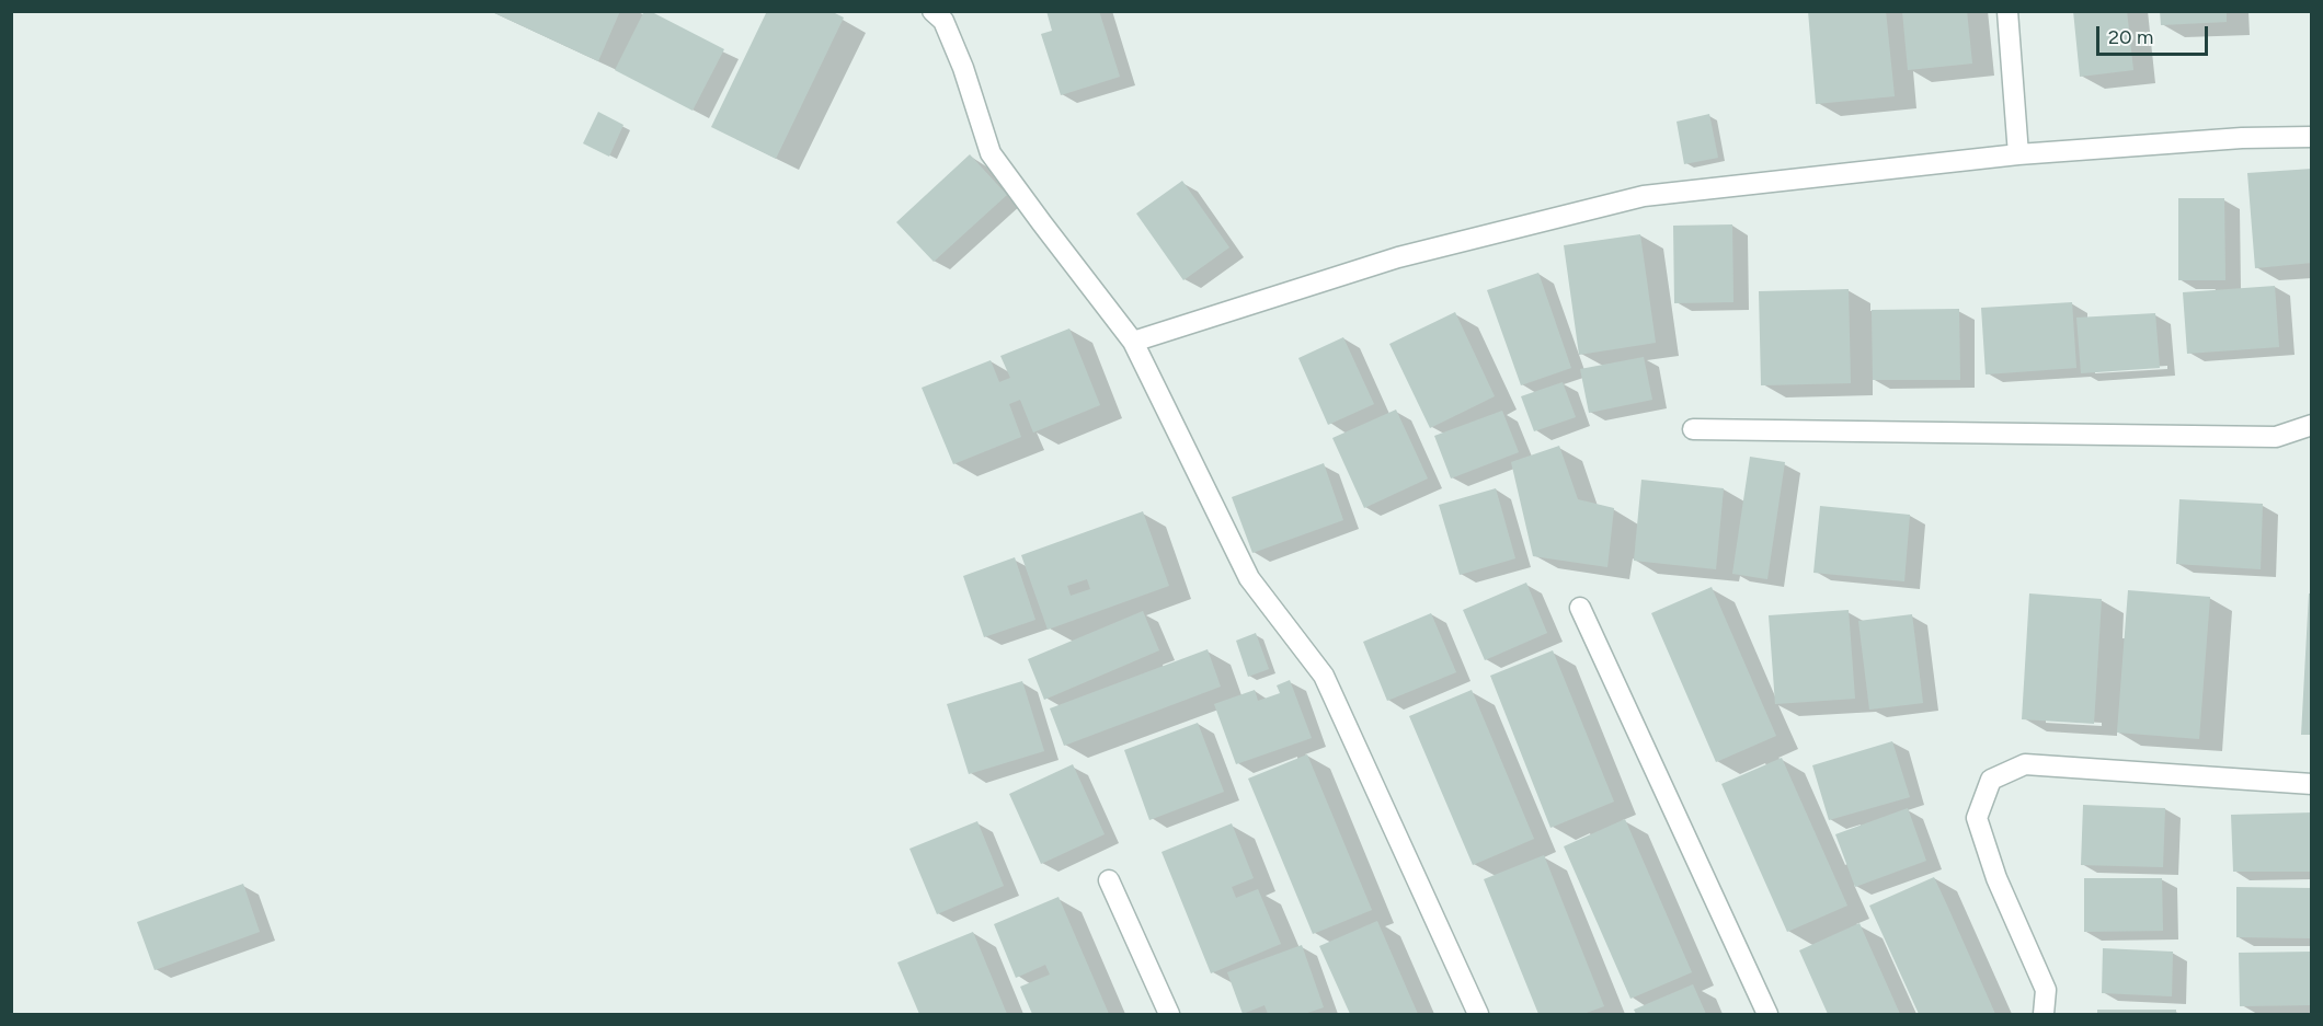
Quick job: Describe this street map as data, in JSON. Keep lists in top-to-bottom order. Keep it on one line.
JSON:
{"scale_bar":"20 m"}
